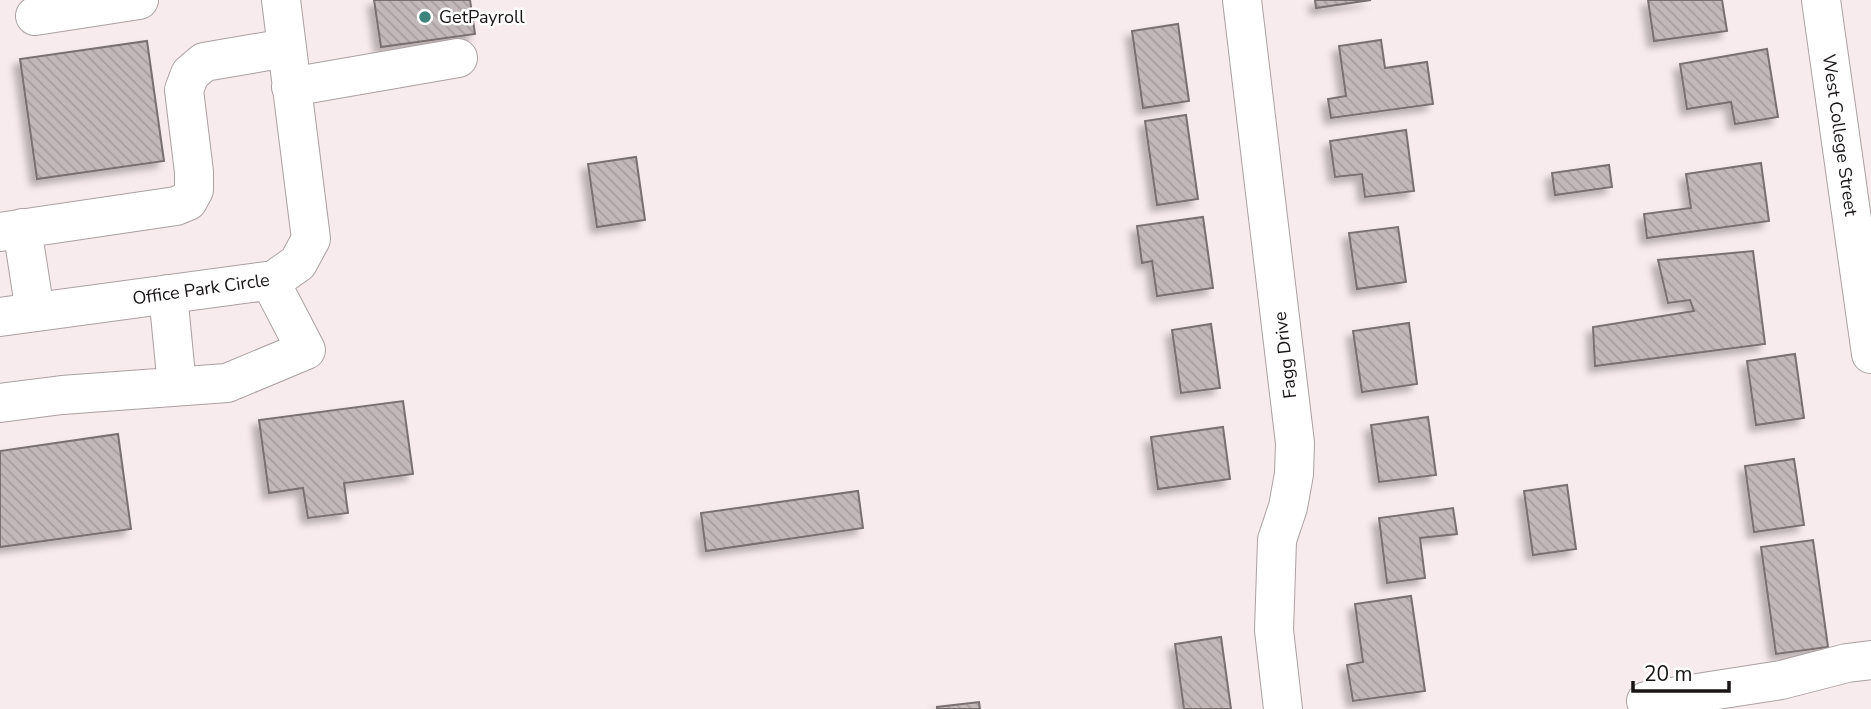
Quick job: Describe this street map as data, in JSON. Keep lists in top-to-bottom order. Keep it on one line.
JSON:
{"streets":{"street":["West College Street","Office Park Circle","Fagg Drive"]},"places":["GetPayroll"],"scale_bar":"20 m"}
